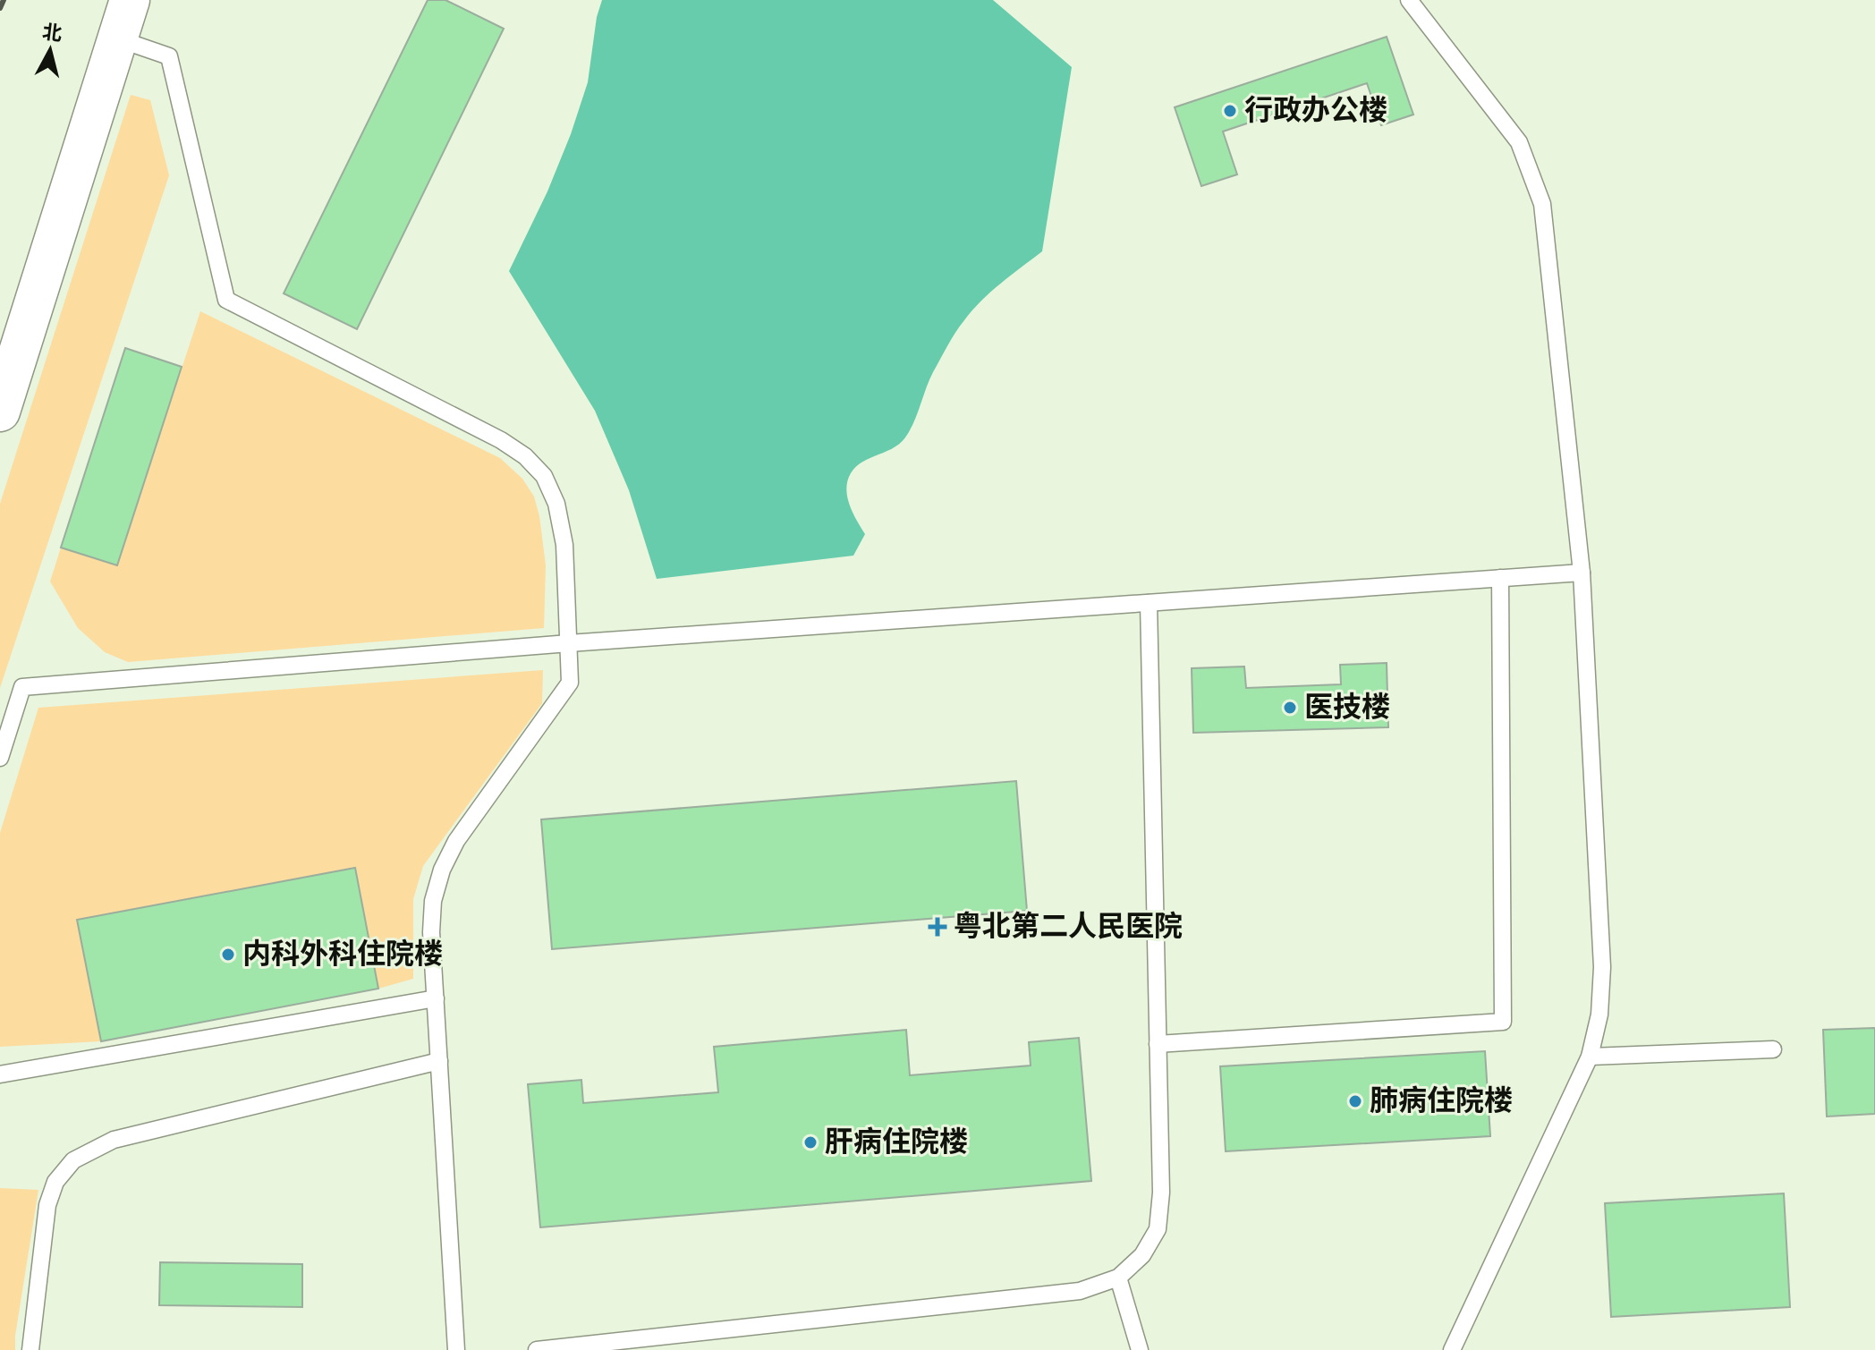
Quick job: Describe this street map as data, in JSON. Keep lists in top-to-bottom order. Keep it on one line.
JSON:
{"places":{"other":["行政办公楼","医技楼","内科外科住院楼","肺病住院楼","肝病住院楼"],"health":["粤北第二人民医院"]},"north":"top"}
